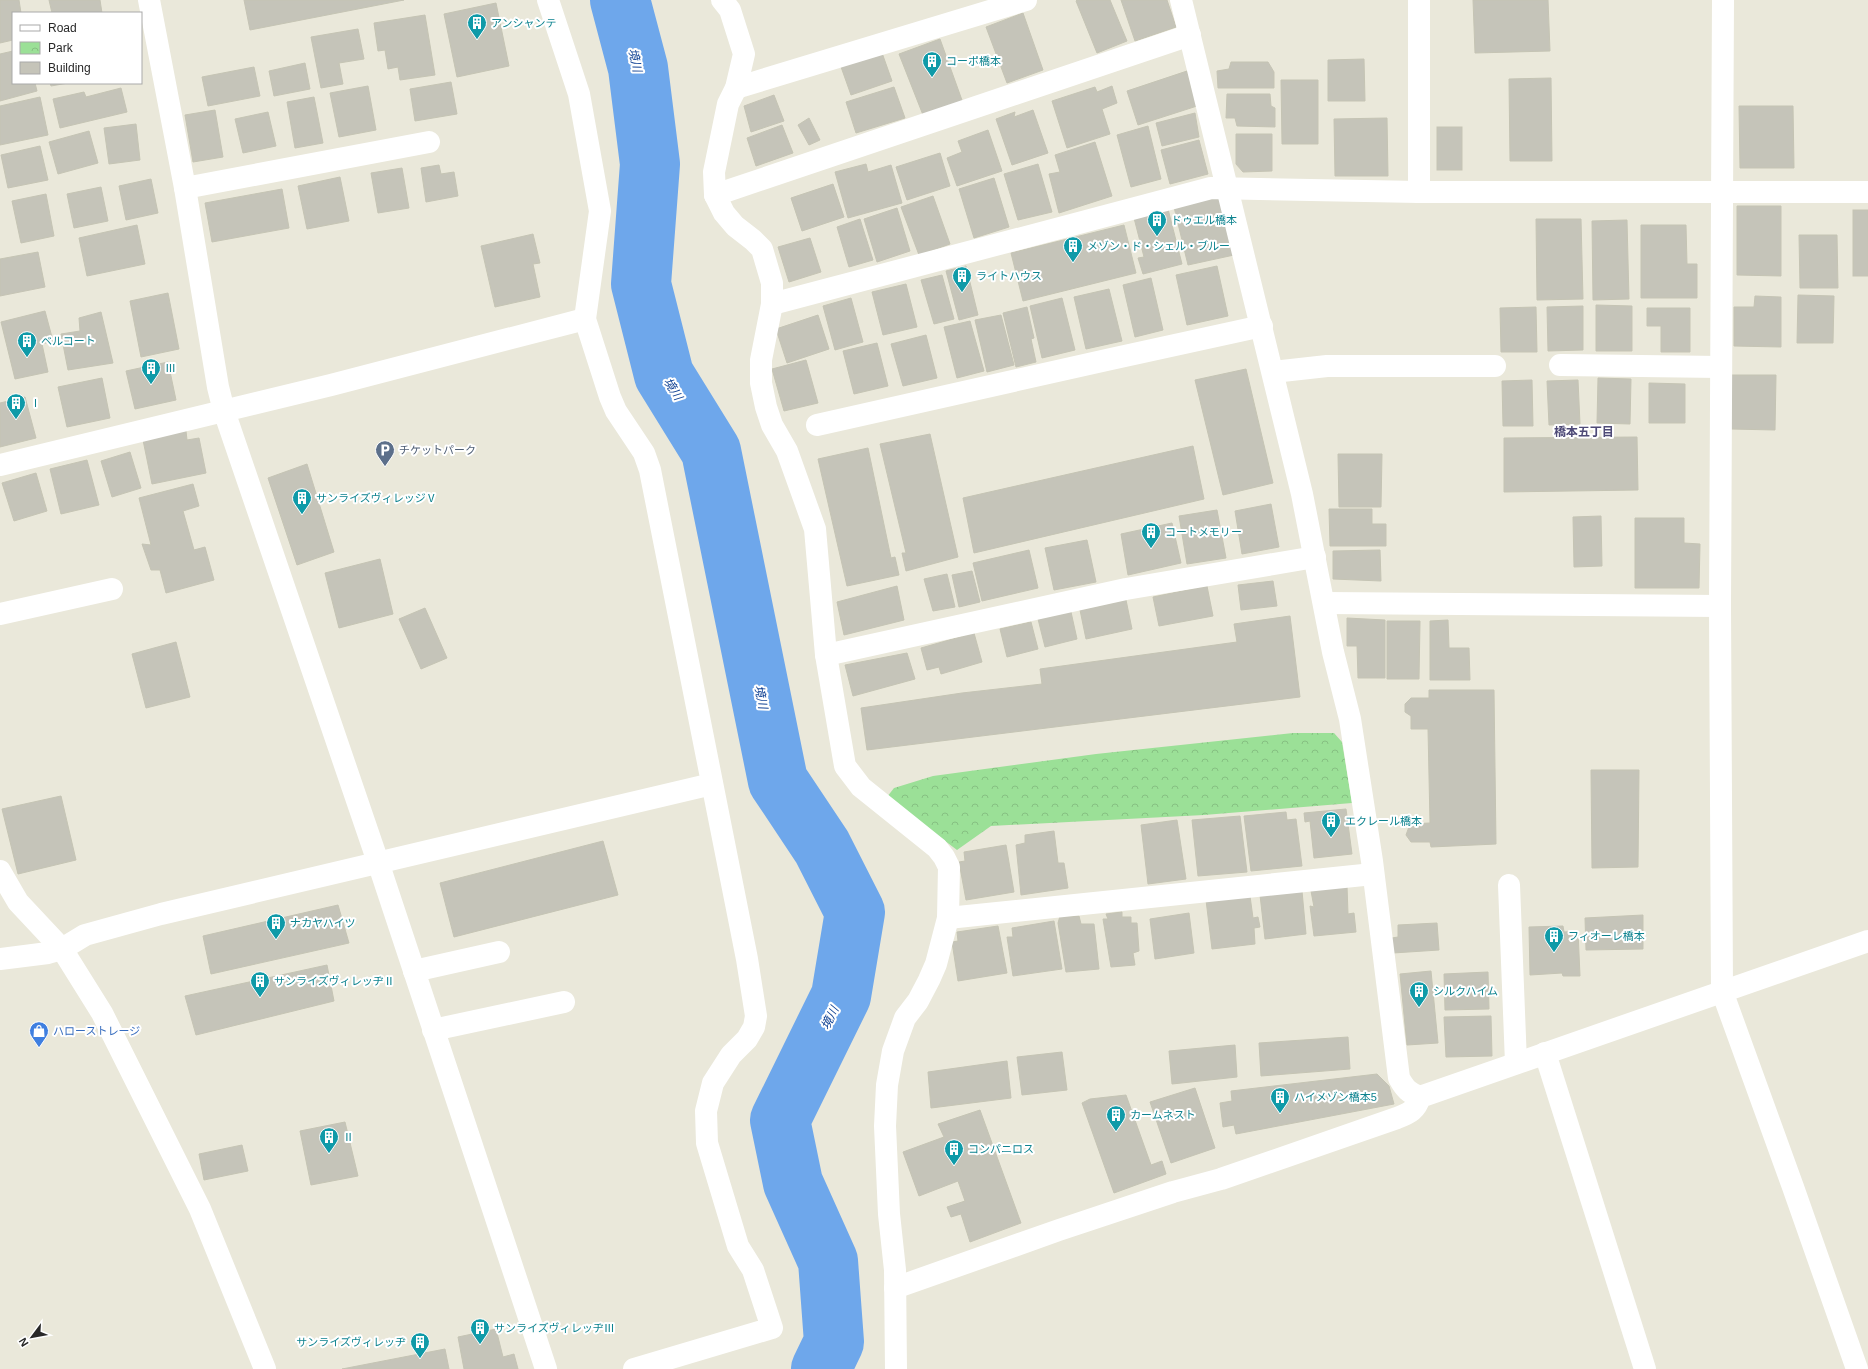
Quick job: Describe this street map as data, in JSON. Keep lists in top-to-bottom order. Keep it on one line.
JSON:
{"districts":["橋本五丁目"],"water":["境川"],"places":{"building":["アンシャンテ","コーポ橋本","ドゥエル橋本","メゾン・ド・シェル・ブルー","ライトハウス","ベルコート","Ⅲ","Ⅰ","サンライズヴィレッジⅤ","コートメモリー","エクレール橋本","ナカヤハイツ","フィオーレ橋本","サンライズヴィレッヂⅡ","シルクハイム","ハイメゾン橋本5","カームネスト","Ⅱ","コンパニロス","サンライズヴィレッヂⅢ","サンライズヴィレッヂ"],"parking":["チケットパーク"],"shop":["ハローストレージ"]},"legend":["Road","Park","Building"],"north":"bottom left"}
